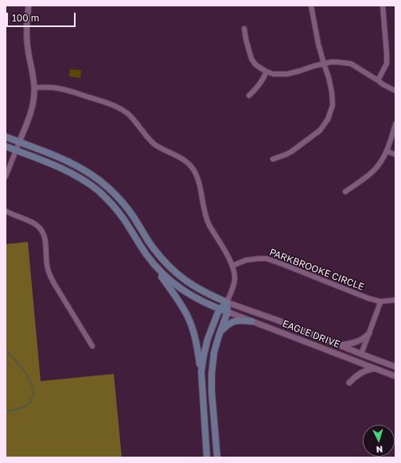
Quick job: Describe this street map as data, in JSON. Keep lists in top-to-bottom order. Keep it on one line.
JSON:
{"streets":{"main road":["EAGLE DRIVE"],"street":["PARKBROOKE CIRCLE"]},"scale_bar":"100 m","north":"bottom"}
